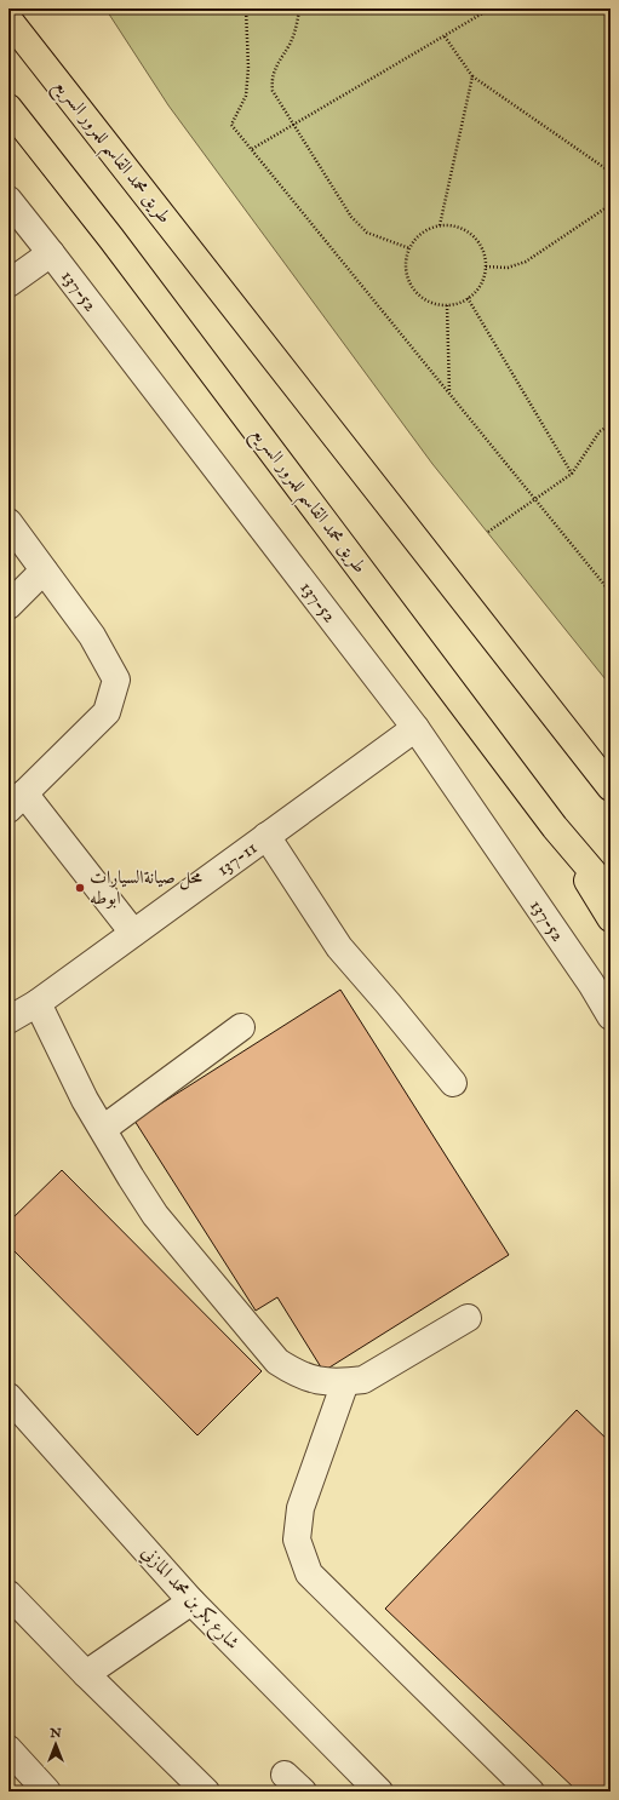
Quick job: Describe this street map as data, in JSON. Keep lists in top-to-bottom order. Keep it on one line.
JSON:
{"streets":{"highway":["طريق محمد القاسم للمرور السريع"],"street":["137-52","137-11","شارع بكر بن محمد المازني"]},"crossings":[["137-52","137-11"]],"places":["محل صيانةالسيارات ابوطه"],"north":"top"}
